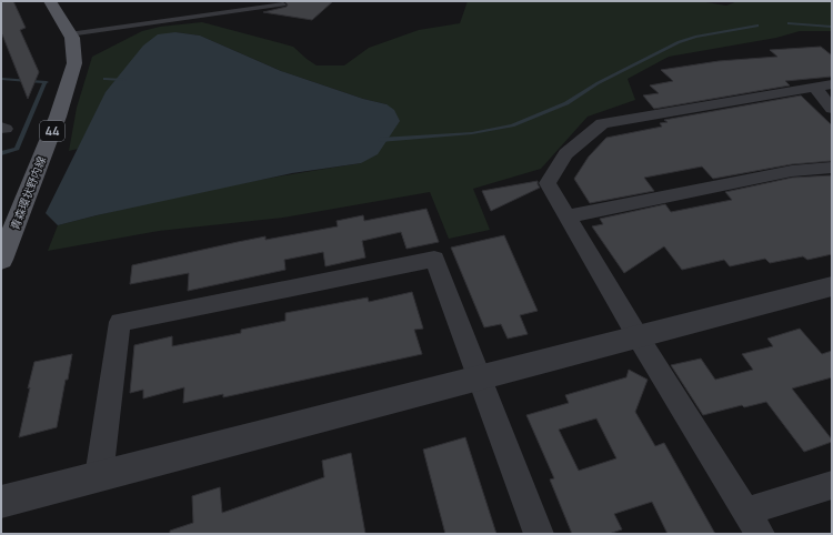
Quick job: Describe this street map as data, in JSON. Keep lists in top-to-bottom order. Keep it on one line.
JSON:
{"streets":{"main road":["44","青森環状野内線"]}}
